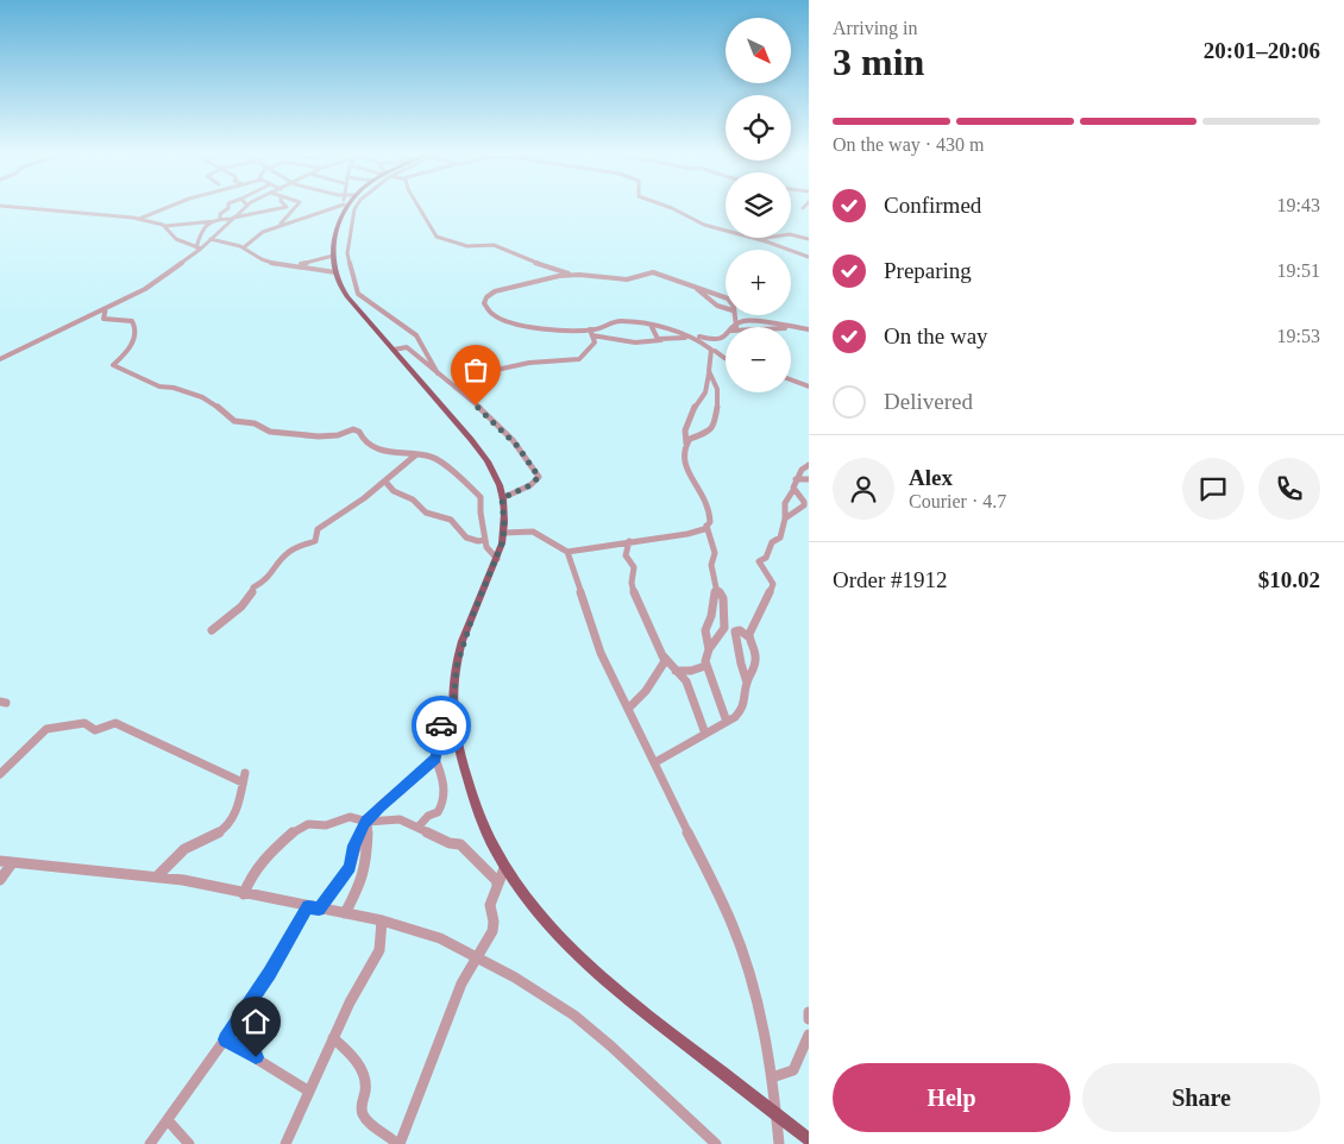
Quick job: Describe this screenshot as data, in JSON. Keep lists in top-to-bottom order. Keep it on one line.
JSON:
{"north":"bottom right","page":{"heading":["3 min","Arriving in","20:01–20:06"],"panel":["Alex","Courier · 4.7","Order #1912","$10.02"],"map_buttons":["+","−"],"bar":"On the way · 430 m","list":[["Confirmed","19:43"],["Preparing","19:51"],["On the way","19:53"],"Delivered"],"buttons":["Help","Share"]}}
